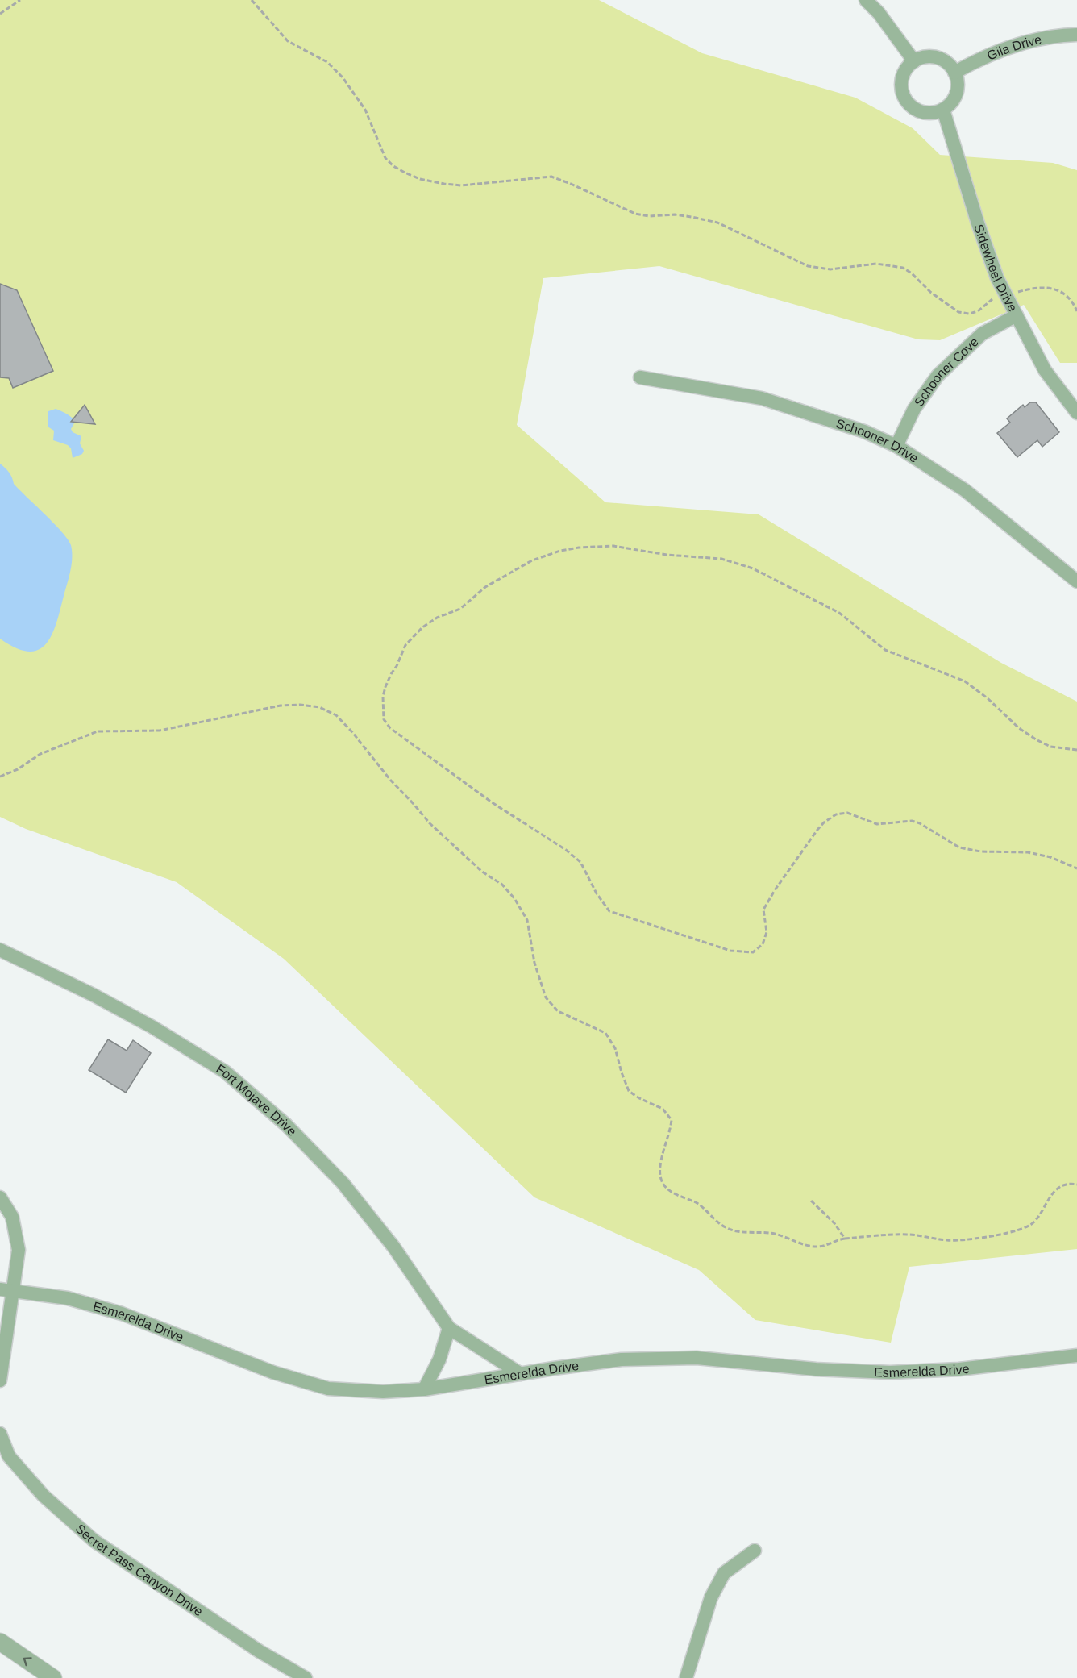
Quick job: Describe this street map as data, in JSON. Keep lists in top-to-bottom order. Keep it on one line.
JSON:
{"streets":{"street":["Gila Drive","Sidewheel Drive","Schooner Cove","Schooner Drive","Fort Mojave Drive","Esmerelda Drive","Secret Pass Canyon Drive"]},"crossings":[["Gila Drive","Sidewheel Drive"],["Sidewheel Drive","Schooner Cove"],["Schooner Cove","Schooner Drive"]]}
